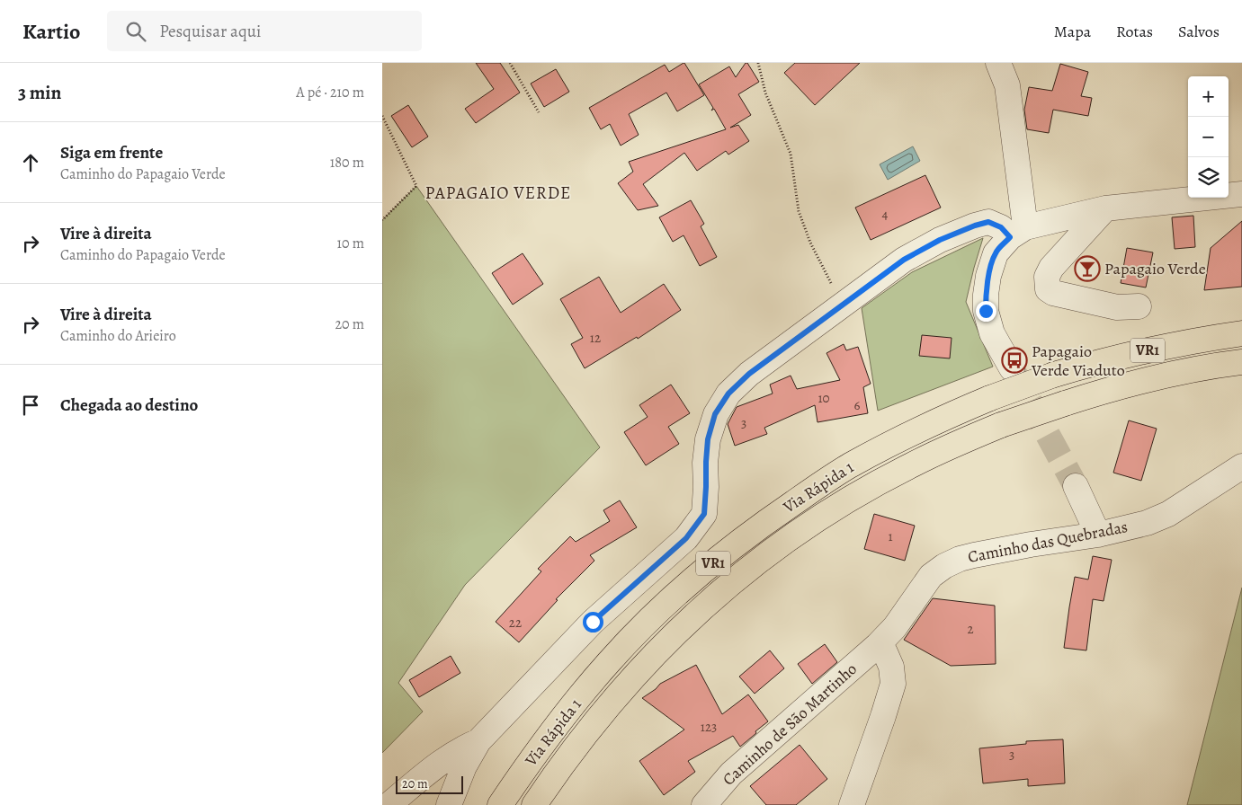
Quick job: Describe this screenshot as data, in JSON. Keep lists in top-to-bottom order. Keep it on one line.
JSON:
{"streets":{"highway":["VR1","Via Rápida 1"],"street":["Caminho das Quebradas","Caminho de São Martinho"]},"crossings":[["Caminho das Quebradas","Caminho de São Martinho"]],"districts":["PAPAGAIO VERDE"],"places":{"bar":["Papagaio Verde"],"bus stop":["Papagaio Verde Viaduto"]},"house_numbers":["4","12","10","6","3","1","22","2","123","3"],"scale_bar":"20 m","page":{"header":"Kartio","search":"Pesquisar aqui","nav":["Mapa","Rotas","Salvos"],"heading":["3 min","A pé · 210 m"],"map_buttons":["+","−"],"list":[["Siga em frente","Caminho do Papagaio Verde","180 m"],["Vire à direita","Caminho do Papagaio Verde","10 m"],["Vire à direita","Caminho do Arieiro","20 m"],"Chegada ao destino"],"scale":"20 m"}}
